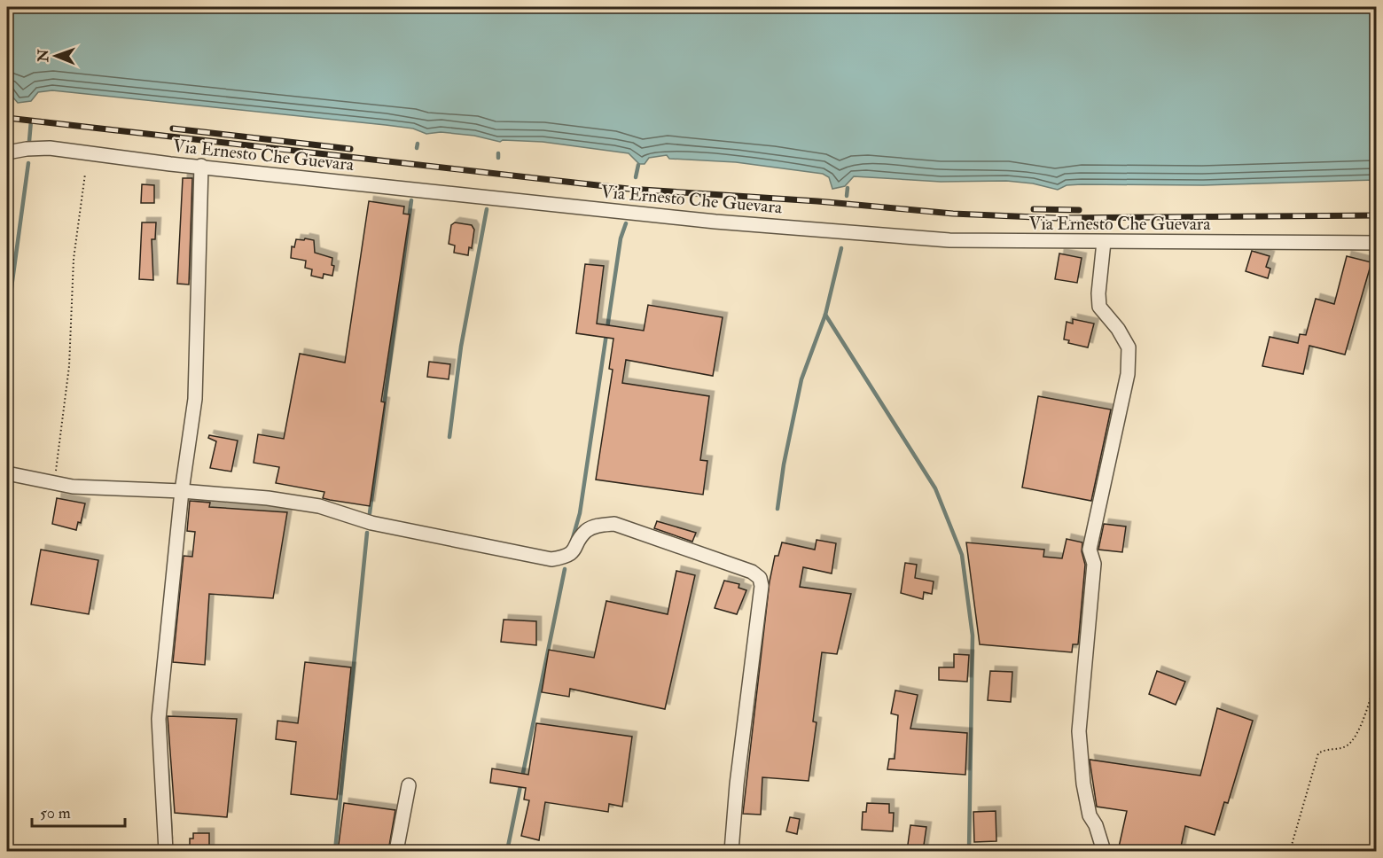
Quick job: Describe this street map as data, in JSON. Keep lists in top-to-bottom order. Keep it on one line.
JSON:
{"streets":{"street":["Via Ernesto Che Guevara"]},"scale_bar":"50 m","north":"left"}
